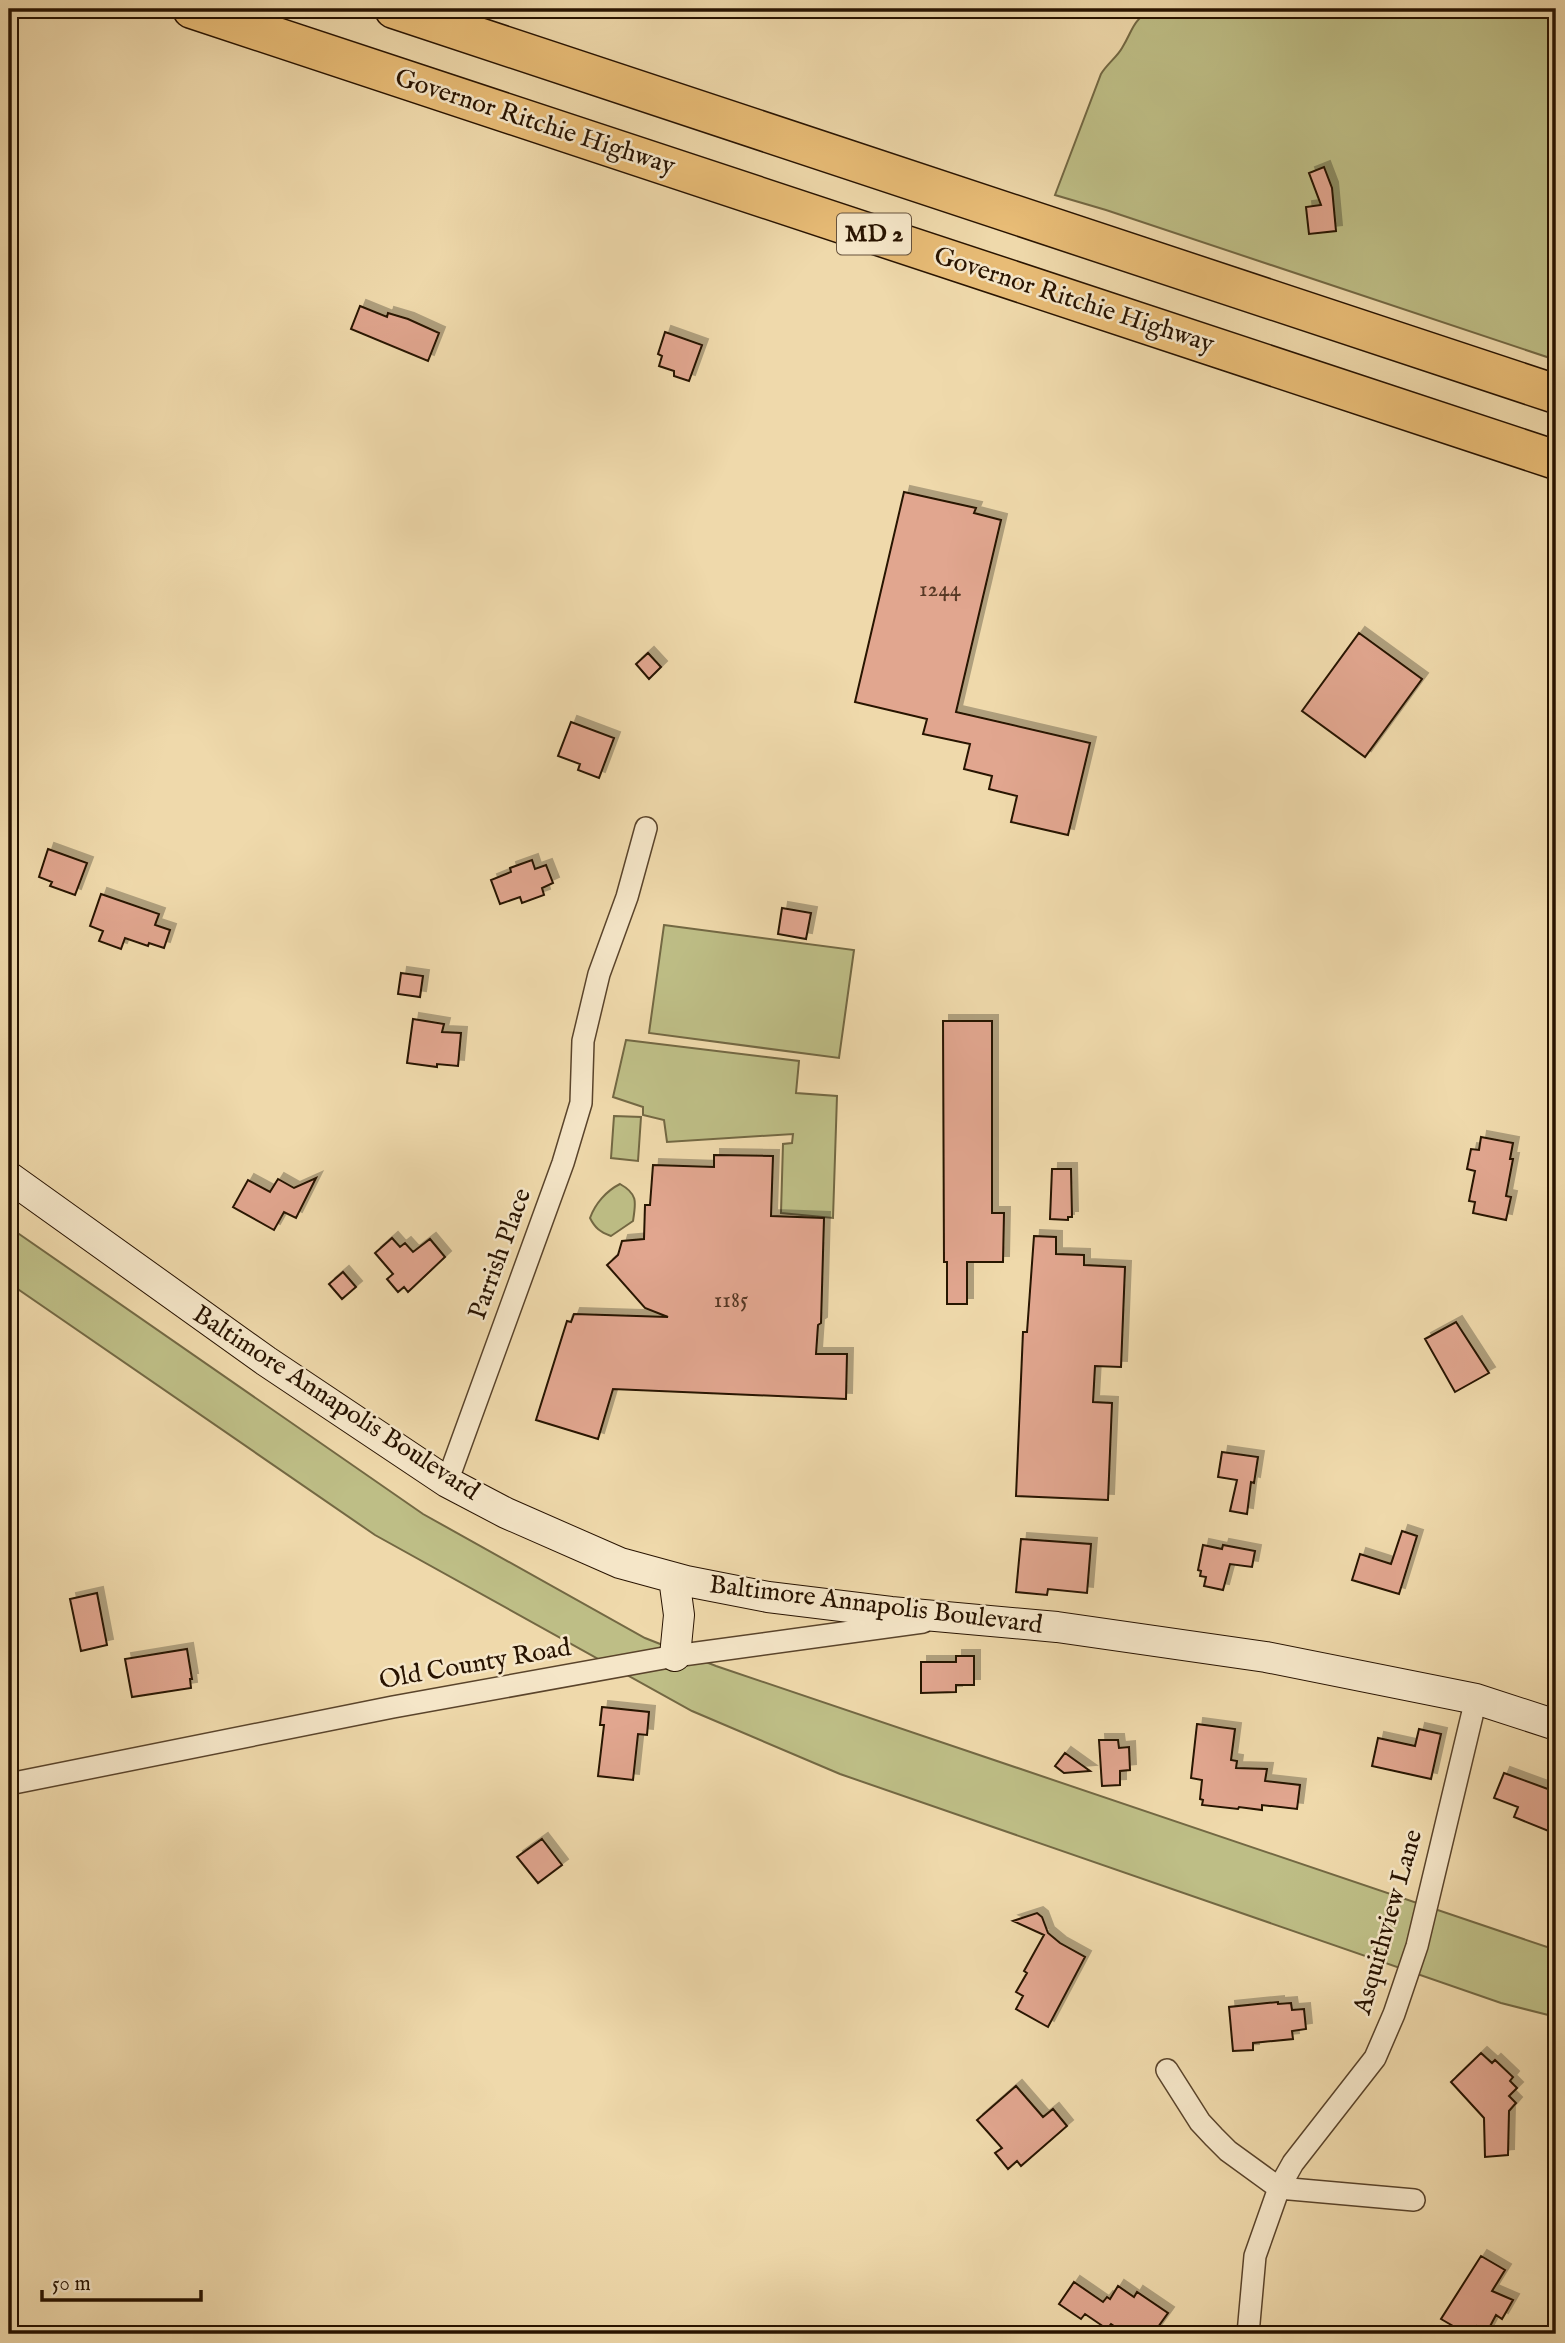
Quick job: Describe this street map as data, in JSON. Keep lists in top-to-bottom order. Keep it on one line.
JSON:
{"streets":{"highway":["Governor Ritchie Highway","MD 2"],"street":["Parrish Place","Baltimore Annapolis Boulevard","Old County Road","Asquithview Lane"]},"crossings":[["Parrish Place","Baltimore Annapolis Boulevard"],["Baltimore Annapolis Boulevard","Old County Road"],["Baltimore Annapolis Boulevard","Asquithview Lane"]],"house_numbers":["1244","1185"],"scale_bar":"50 m"}
